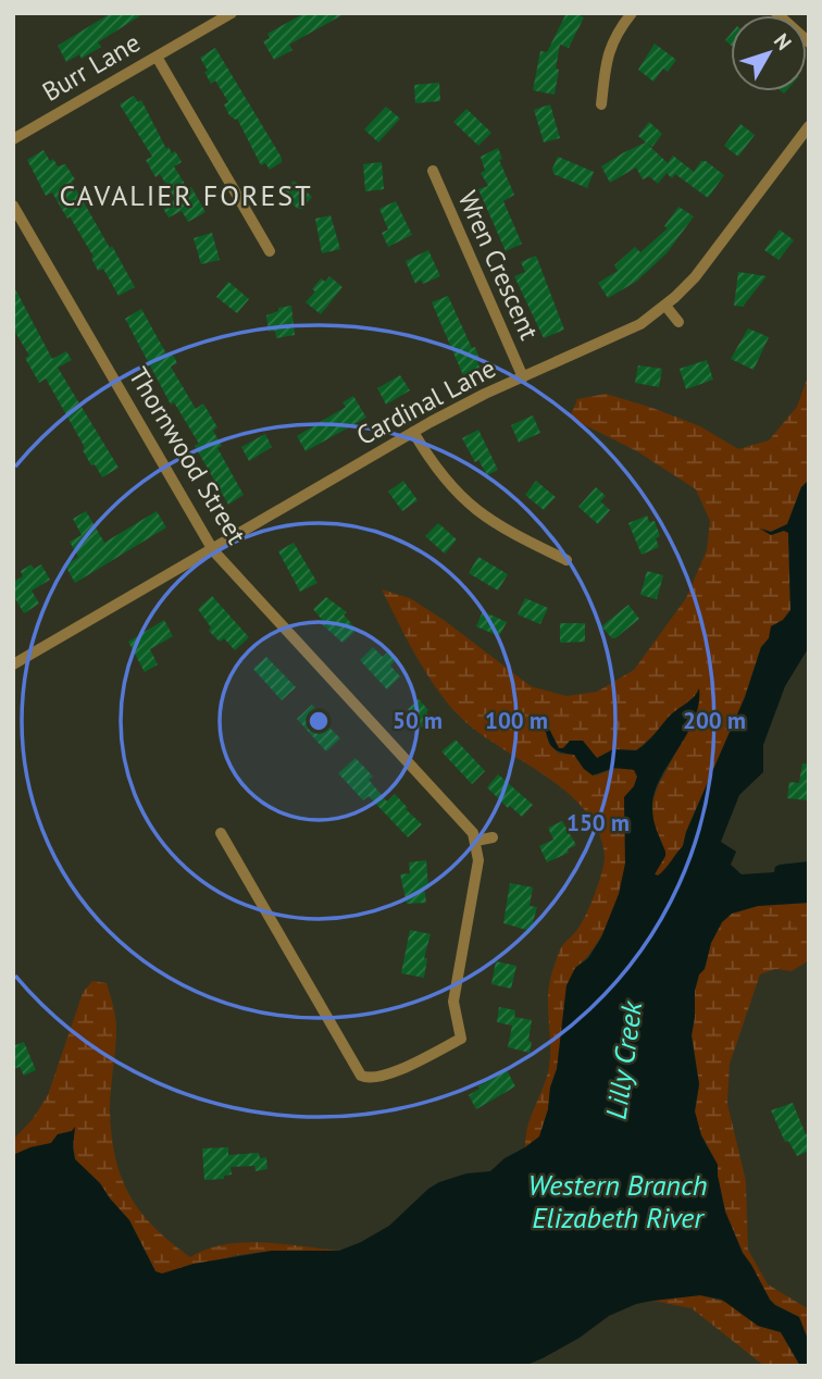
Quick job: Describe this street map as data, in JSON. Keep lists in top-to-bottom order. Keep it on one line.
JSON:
{"streets":{"street":["Burr Lane","Wren Crescent","Cardinal Lane","Thornwood Street"]},"crossings":[["Wren Crescent","Cardinal Lane"],["Cardinal Lane","Thornwood Street"]],"districts":["CAVALIER FOREST"],"water":["Lilly Creek","Western Branch Elizabeth River"],"north":"top right","rings":["50 m","100 m","200 m","150 m"]}
